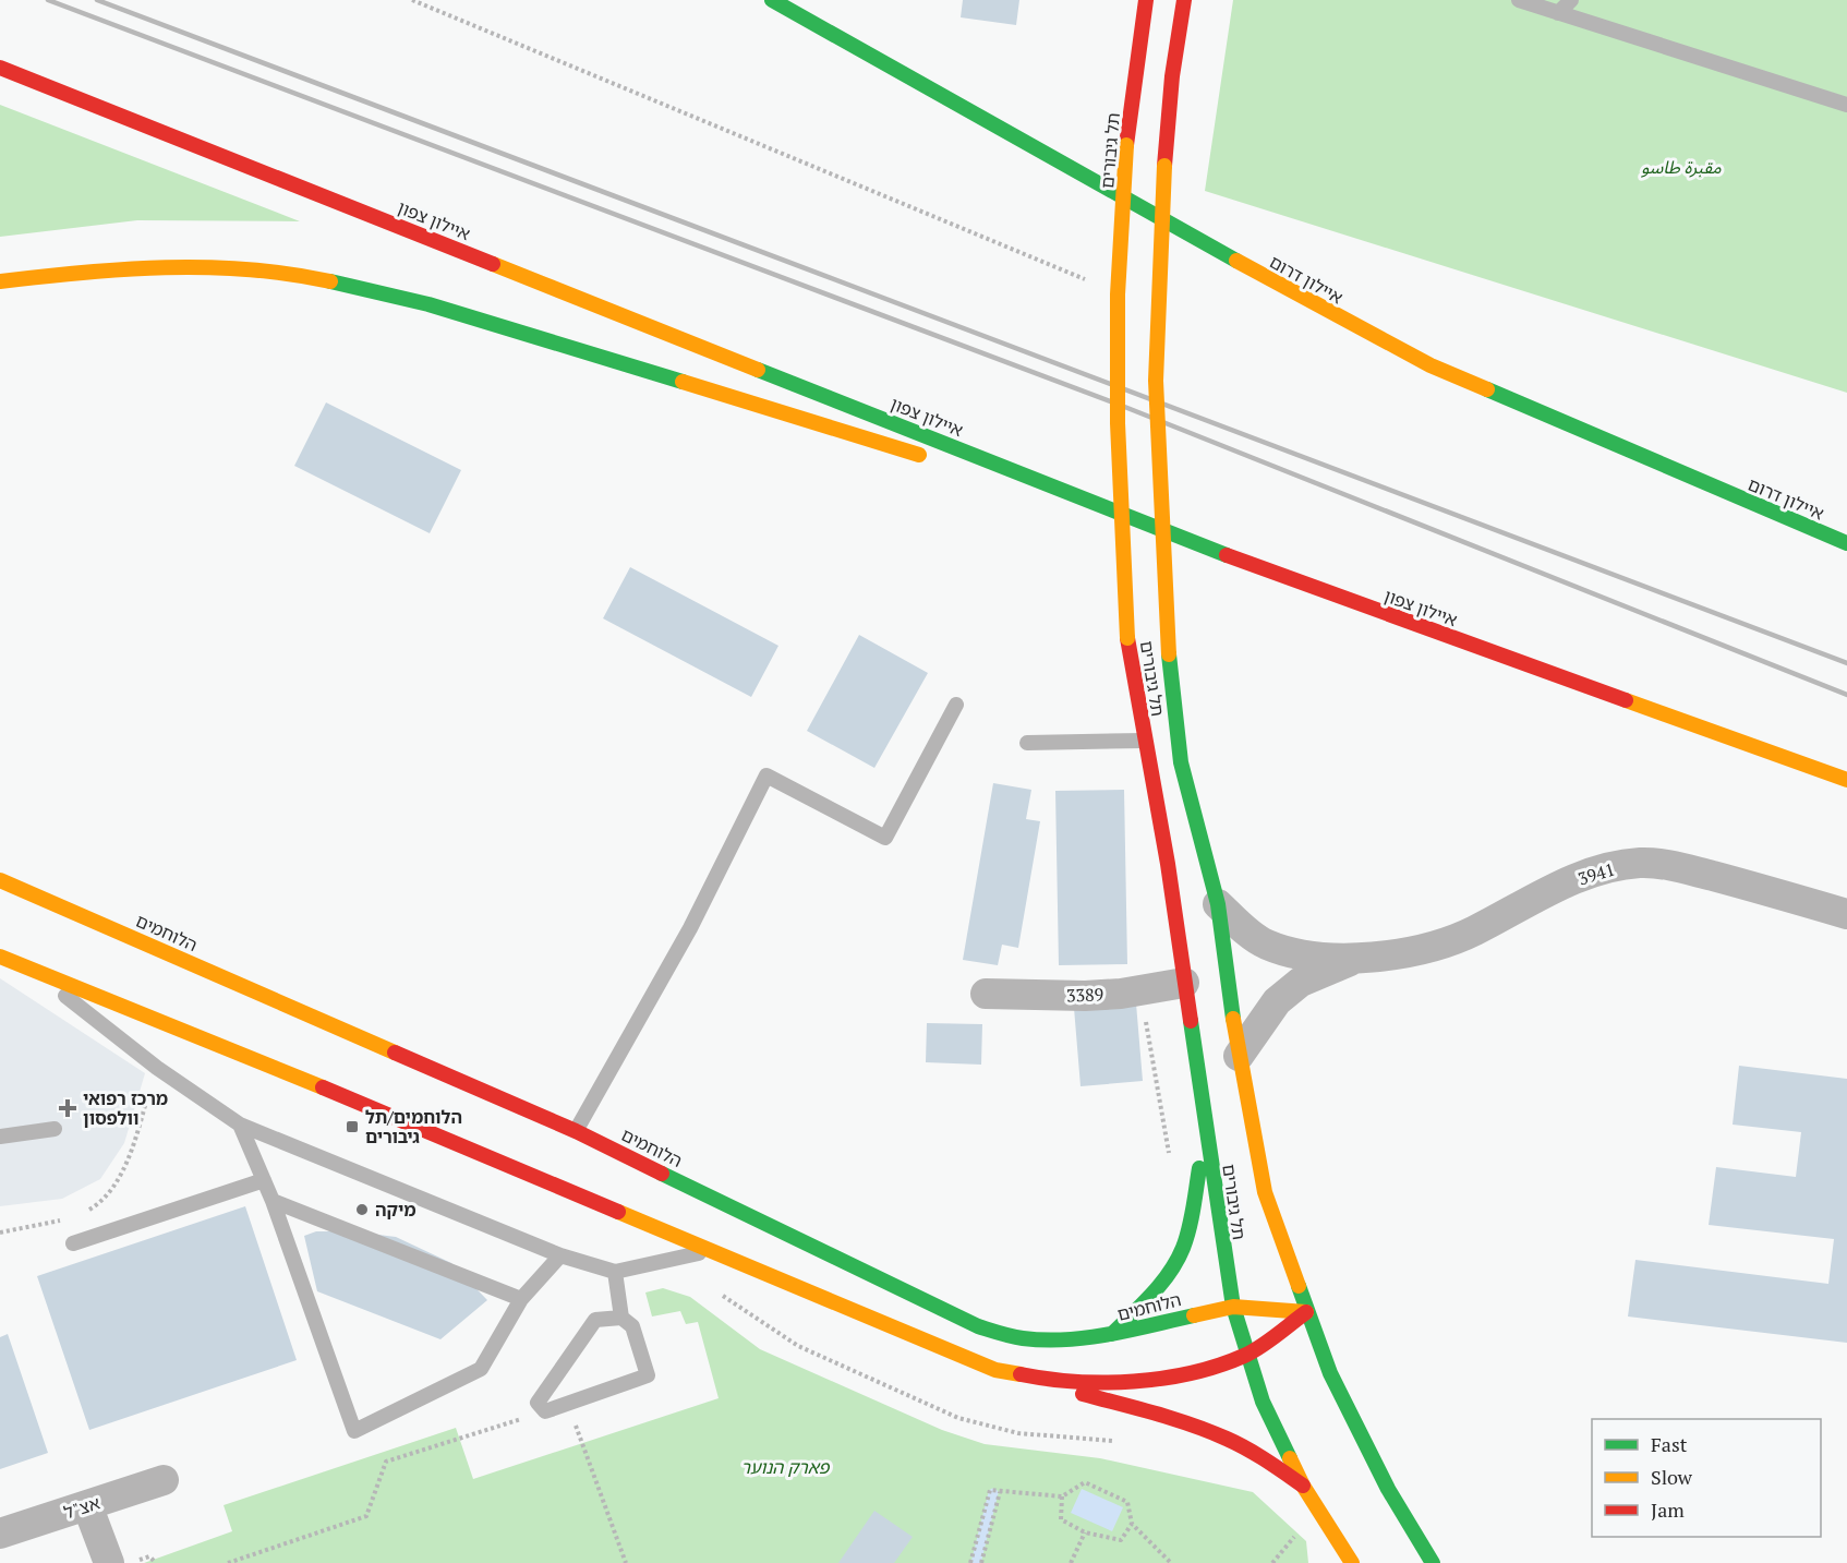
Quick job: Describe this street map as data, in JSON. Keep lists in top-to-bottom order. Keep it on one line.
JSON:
{"streets":{"main road":["תל גיבורים","איילון צפון","איילון דרום","הלוחמים"],"street":["3941","3389","אצ\"ל"]},"crossings":[["תל גיבורים","3941"],["תל גיבורים","הלוחמים"],["תל גיבורים","3389"]],"parks":["مقبرة طاسو","פארק הנוער"],"places":{"health":["מרכז רפואי וולפסון"],"transit":["הלוחמים/תל גיבורים"],"other":["מיקה"]},"legend":["Fast","Slow","Jam"]}
